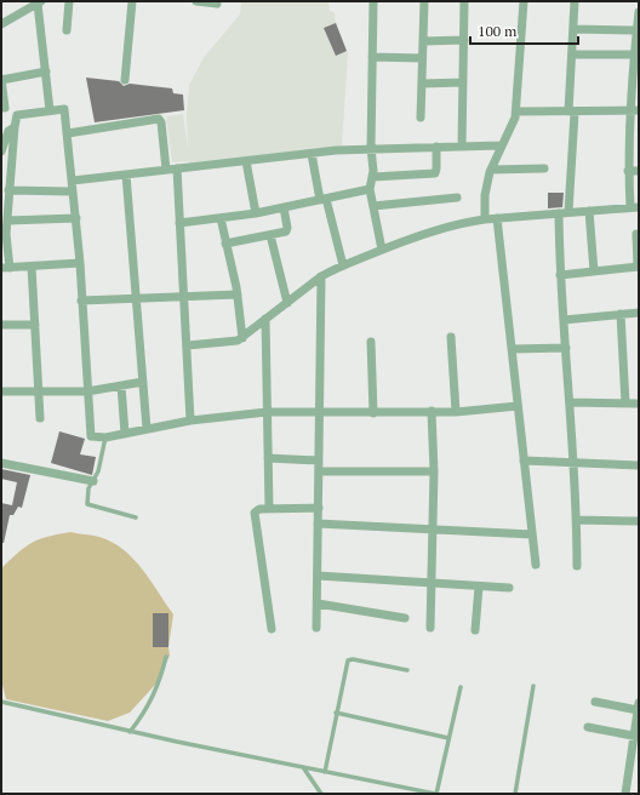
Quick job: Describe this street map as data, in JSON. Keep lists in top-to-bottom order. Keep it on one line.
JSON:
{"scale_bar":"100 m"}
